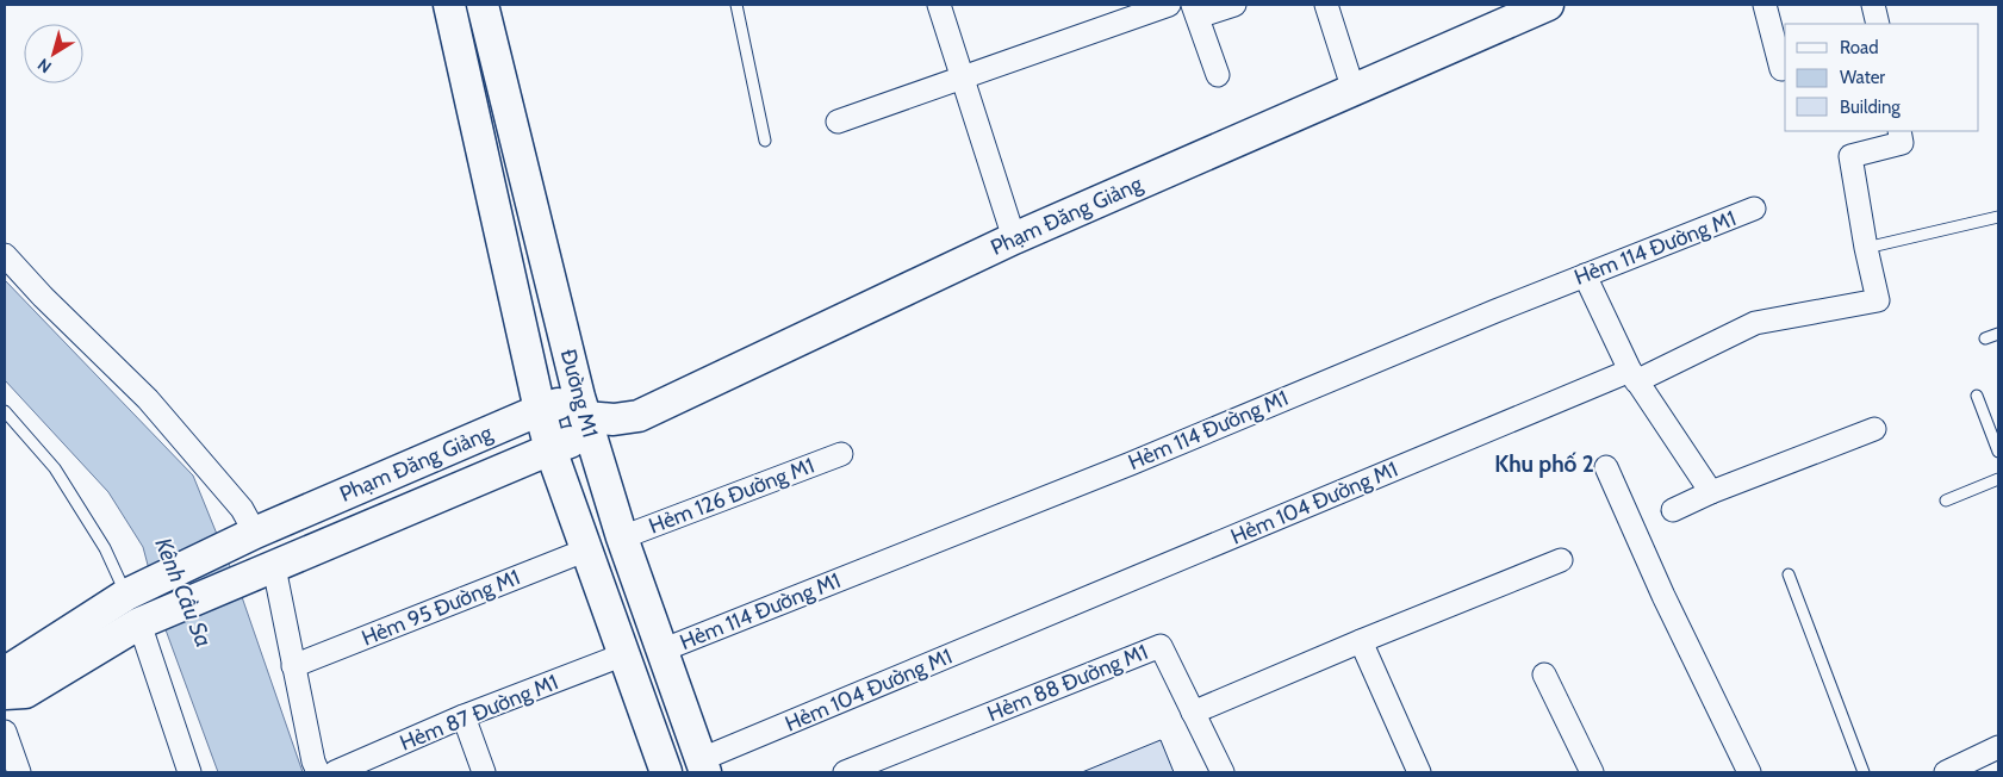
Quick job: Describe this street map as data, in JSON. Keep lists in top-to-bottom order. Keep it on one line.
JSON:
{"streets":{"street":["Phạm Đăng Giảng","Hẻm 114 Đường M1","Đường M1","Hẻm 126 Đường M1","Hẻm 104 Đường M1","Hẻm 95 Đường M1","Hẻm 88 Đường M1","Hẻm 87 Đường M1"]},"crossings":[["Phạm Đăng Giảng","Đường M1"],["Hẻm 114 Đường M1","Đường M1"],["Đường M1","Hẻm 126 Đường M1"],["Đường M1","Hẻm 104 Đường M1"],["Đường M1","Hẻm 95 Đường M1"],["Đường M1","Hẻm 87 Đường M1"]],"districts":["Khu phố 2"],"water":["Kênh Cầu Sa"],"legend":["Road","Water","Building"],"north":"bottom left"}
